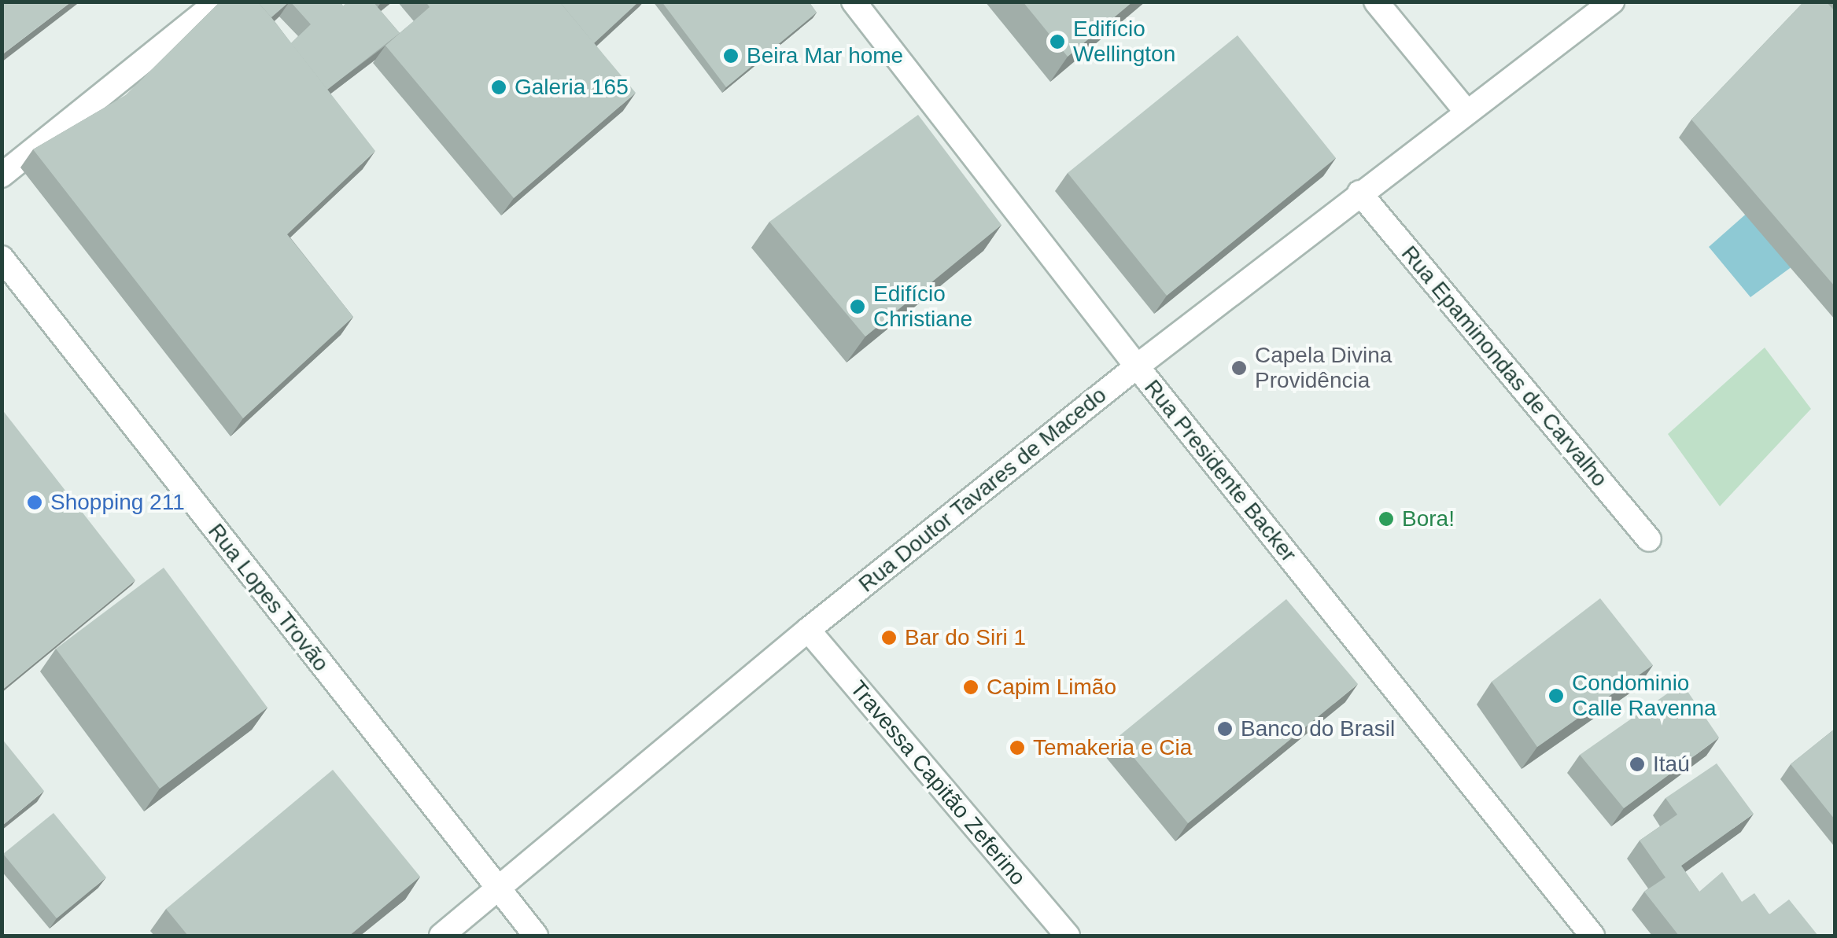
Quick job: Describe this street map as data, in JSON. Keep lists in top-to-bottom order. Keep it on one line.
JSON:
{"streets":{"street":["Rua Epaminondas de Carvalho","Rua Presidente Backer","Rua Doutor Tavares de Macedo","Rua Lopes Trovão","Travessa Capitão Zeferino"]},"crossings":[["Rua Epaminondas de Carvalho","Rua Doutor Tavares de Macedo"],["Rua Presidente Backer","Rua Doutor Tavares de Macedo"],["Rua Doutor Tavares de Macedo","Rua Lopes Trovão"],["Rua Doutor Tavares de Macedo","Travessa Capitão Zeferino"]],"places":["Edifício Wellington","Beira Mar home","Galeria 165","Edifício Christiane","Capela Divina Providência","Shopping 211","Bora!","Bar do Siri 1","Capim Limão","Condominio Calle Ravenna","Banco do Brasil","Temakeria e Cia","Itaú"]}
